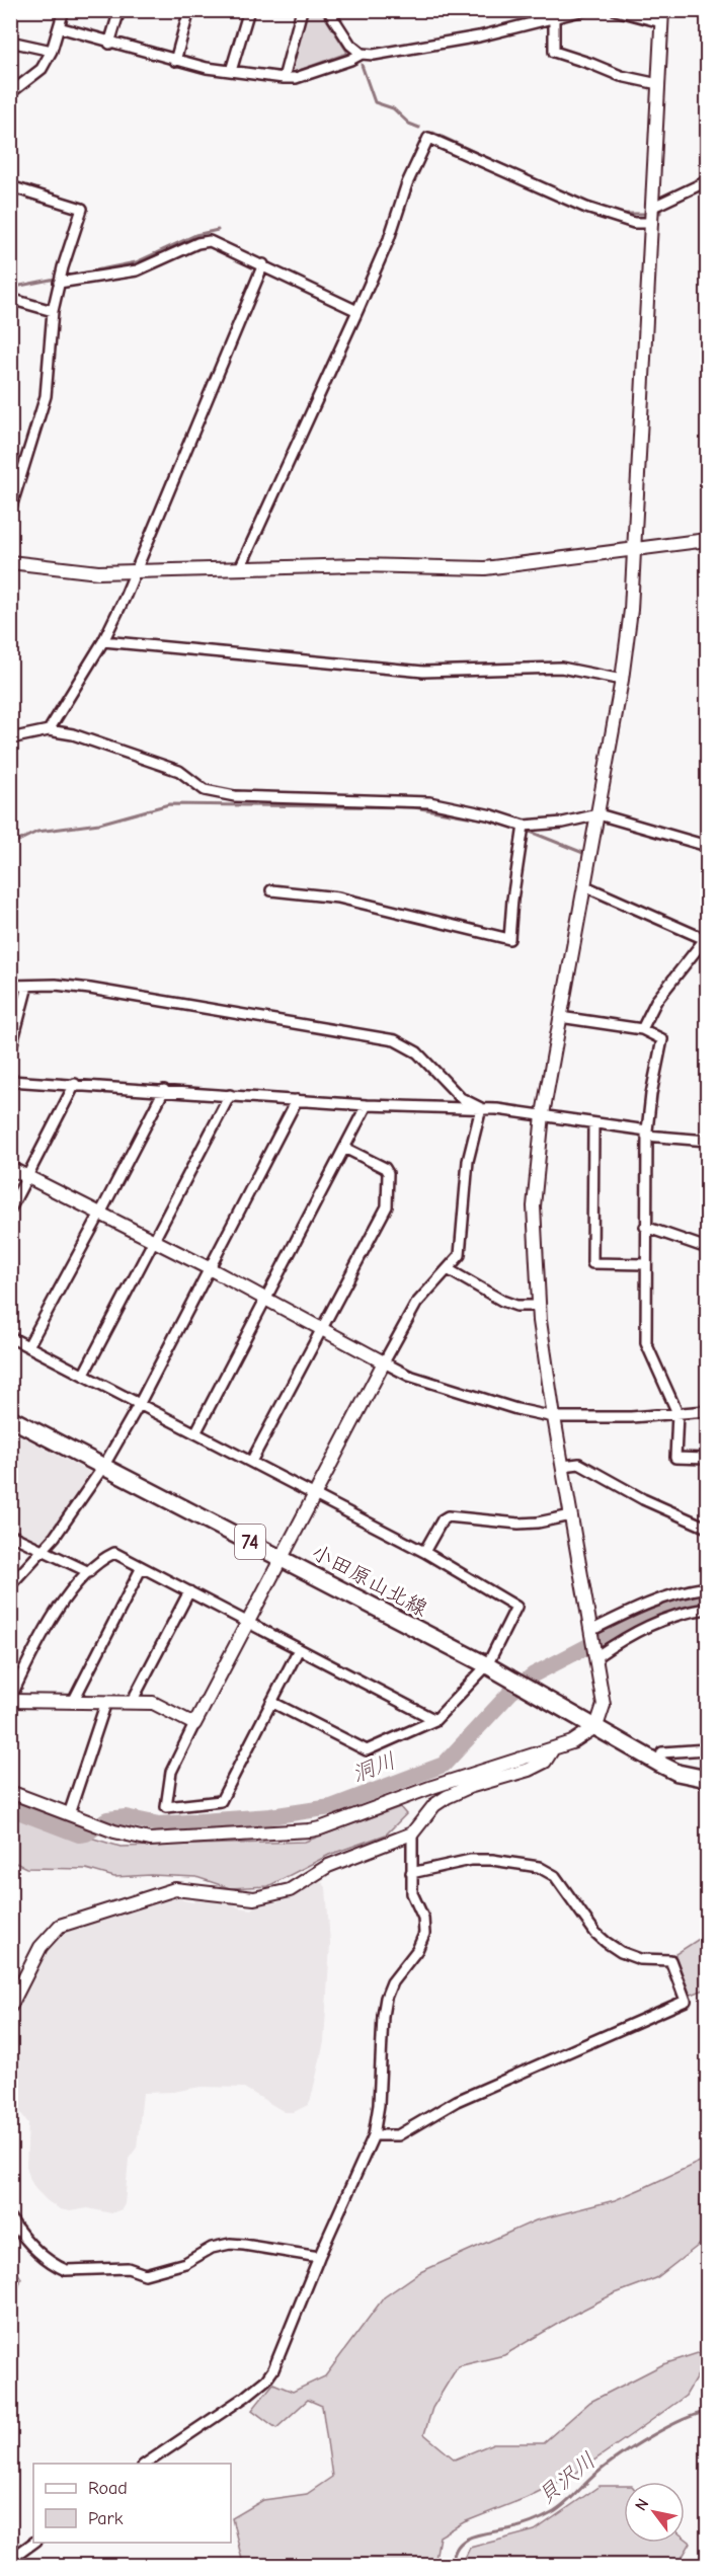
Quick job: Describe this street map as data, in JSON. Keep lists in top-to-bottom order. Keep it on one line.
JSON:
{"streets":{"main road":["74","小田原山北線"]},"water":["洞川","貝沢川"],"legend":["Road","Park"],"north":"top left"}
